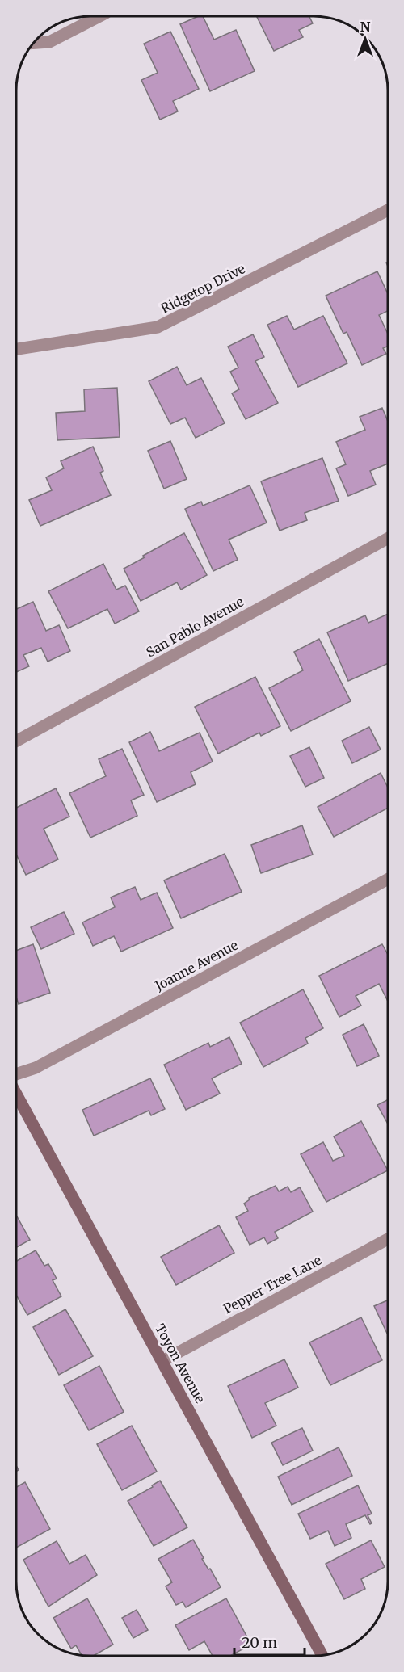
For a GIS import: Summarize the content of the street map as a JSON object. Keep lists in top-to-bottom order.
{
  "streets": {
    "street": [
      "Ridgetop Drive",
      "San Pablo Avenue",
      "Joanne Avenue",
      "Pepper Tree Lane",
      "Toyon Avenue"
    ]
  },
  "crossings": [
    ["Pepper Tree Lane", "Toyon Avenue"]
  ],
  "scale_bar": "20 m",
  "north": "top"
}
